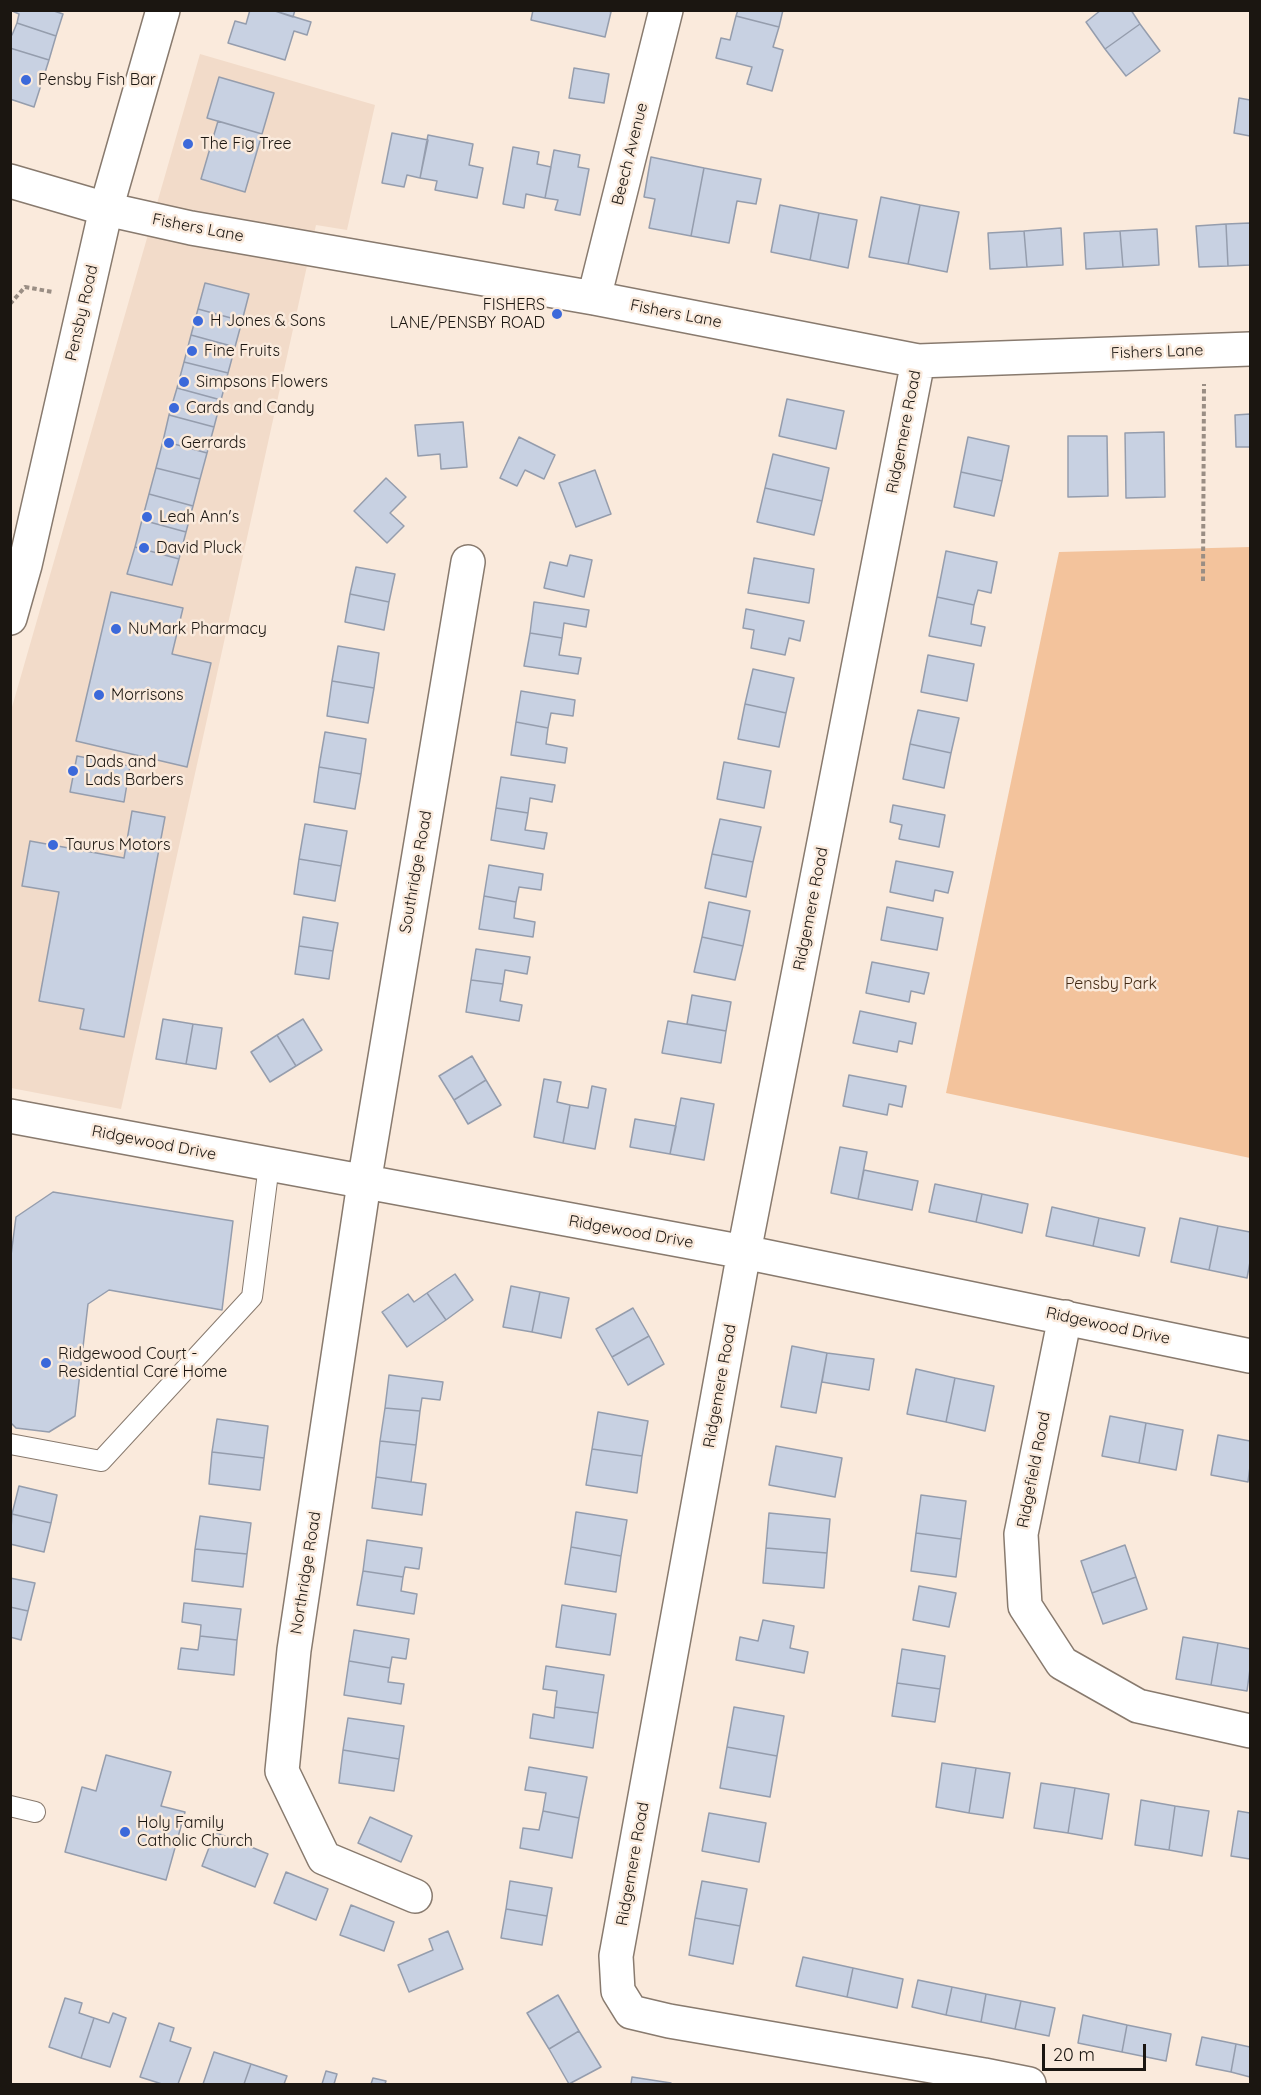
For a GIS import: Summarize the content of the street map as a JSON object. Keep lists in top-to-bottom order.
{
  "streets": {
    "street": [
      "Beech Avenue",
      "Fishers Lane",
      "Pensby Road",
      "Ridgemere Road",
      "Southridge Road",
      "Ridgewood Drive",
      "Ridgefield Road",
      "Northridge Road"
    ]
  },
  "crossings": [
    ["Beech Avenue", "Fishers Lane"],
    ["Fishers Lane", "Pensby Road"],
    ["Fishers Lane", "Ridgemere Road"],
    ["Ridgemere Road", "Ridgewood Drive"],
    ["Southridge Road", "Ridgewood Drive"],
    ["Southridge Road", "Northridge Road"],
    ["Ridgewood Drive", "Ridgefield Road"],
    ["Ridgewood Drive", "Northridge Road"]
  ],
  "parks": ["Pensby Park"],
  "places": [
    "Pensby Fish Bar",
    "The Fig Tree",
    "FISHERS LANE/PENSBY ROAD",
    "H Jones & Sons",
    "Fine Fruits",
    "Simpsons Flowers",
    "Cards and Candy",
    "Gerrards",
    "Leah Ann's",
    "David Pluck",
    "NuMark Pharmacy",
    "Morrisons",
    "Dads and Lads Barbers",
    "Taurus Motors",
    "Ridgewood Court - Residential Care Home",
    "Holy Family Catholic Church"
  ],
  "scale_bar": "20 m"
}
